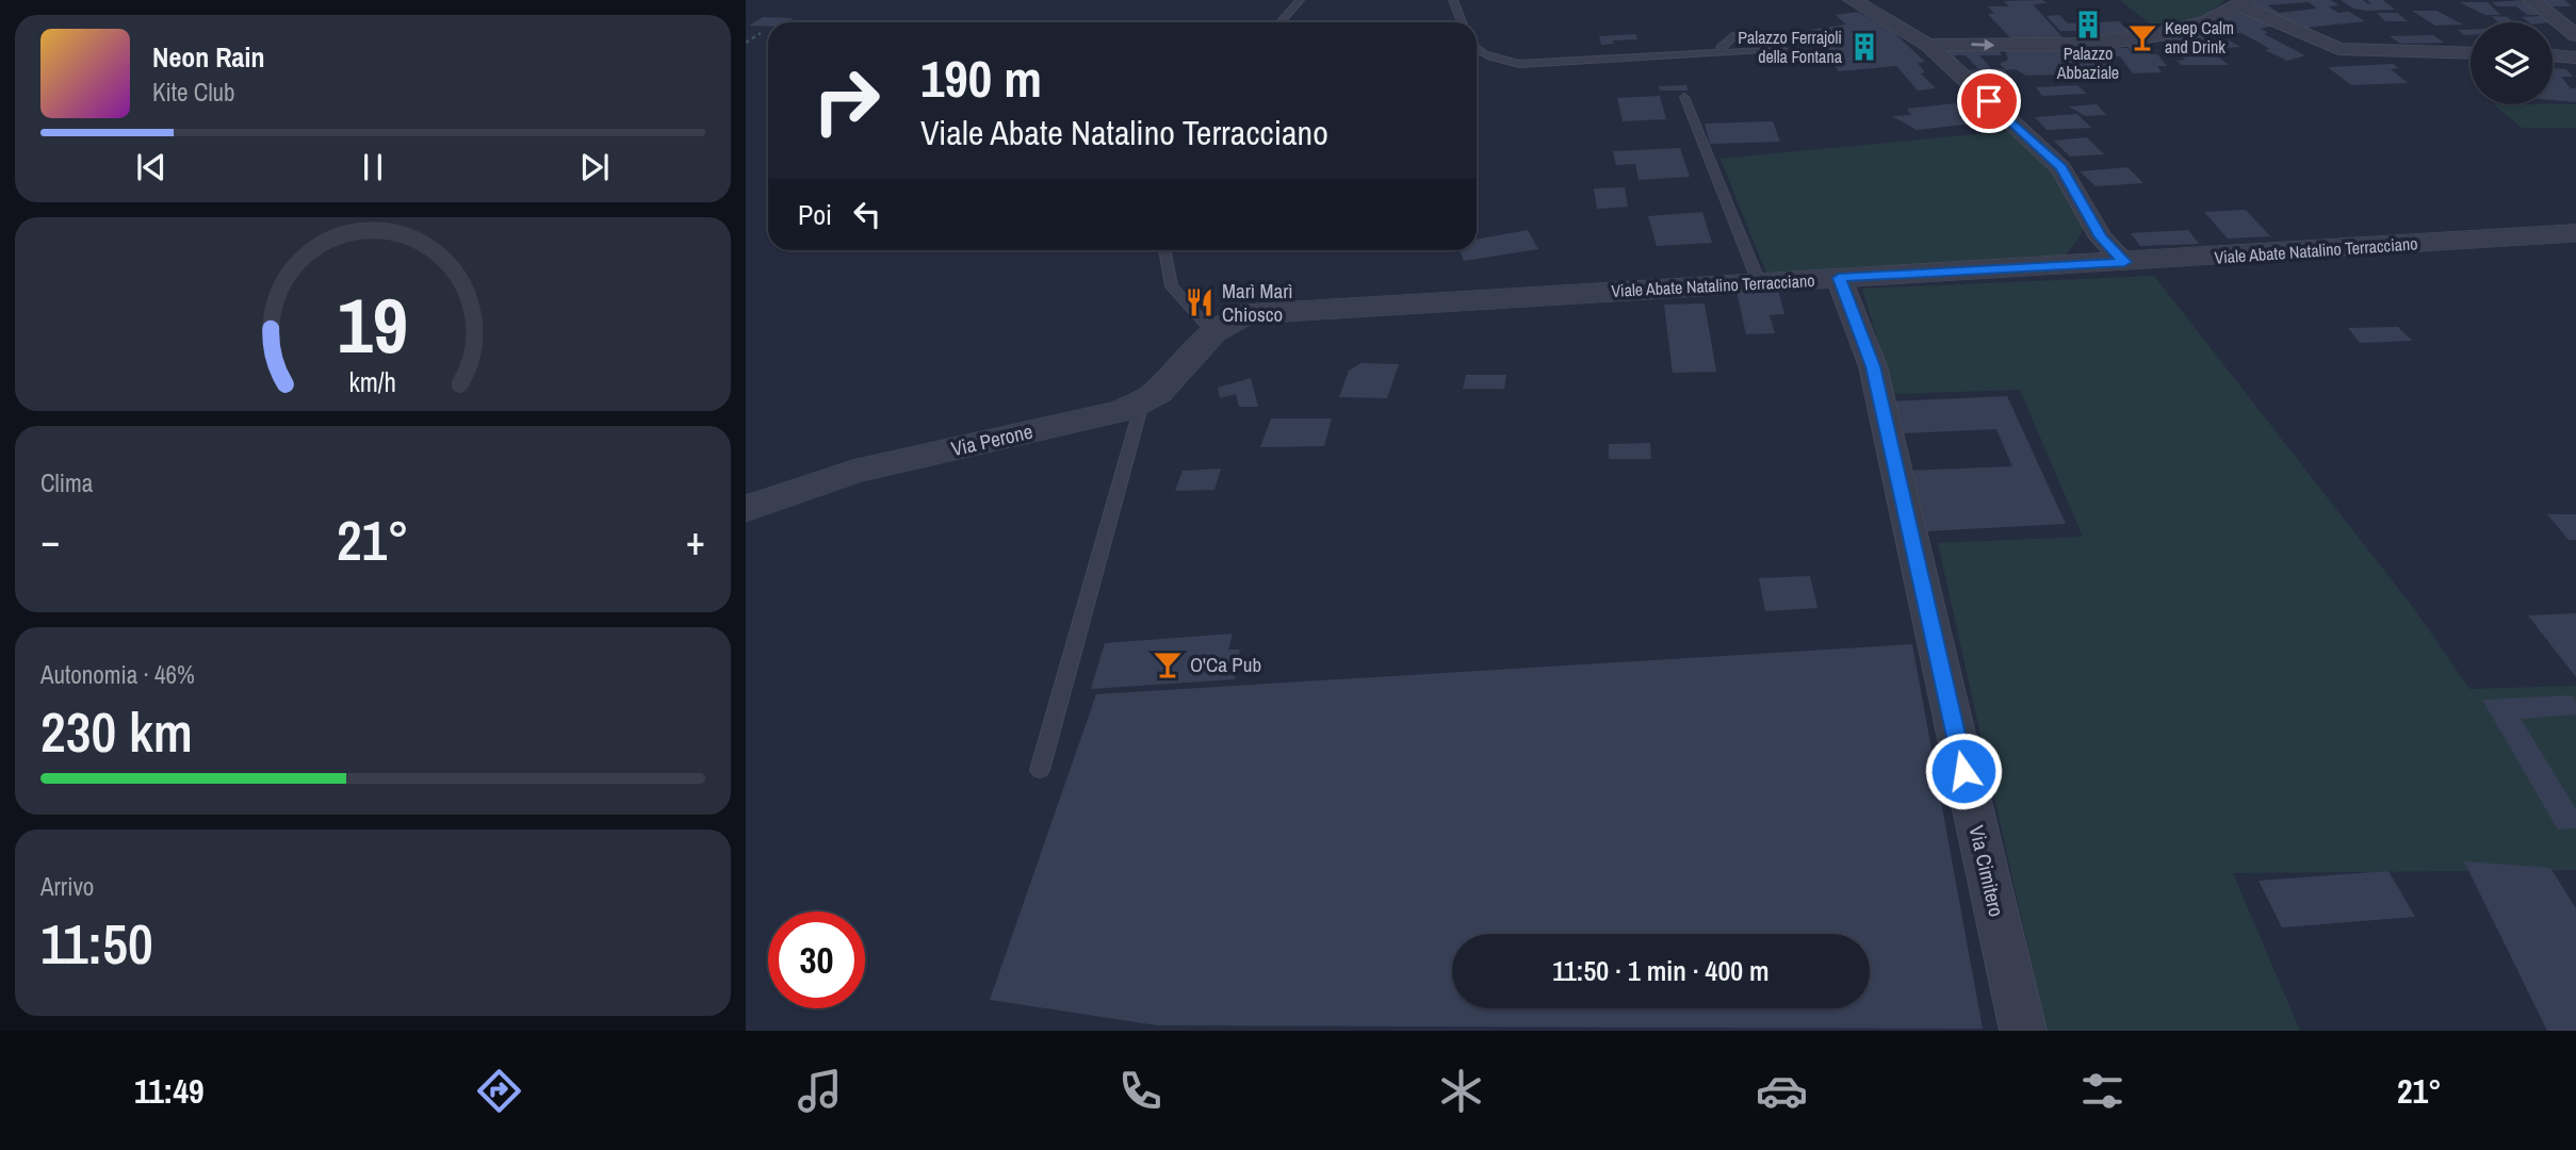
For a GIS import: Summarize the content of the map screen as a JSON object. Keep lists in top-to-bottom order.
{
  "streets": {
    "street": ["Viale Abate Natalino Terracciano", "Via Perone", "Via Cimitero"]
  },
  "crossings": [
    ["Viale Abate Natalino Terracciano", "Via Perone"],
    ["Viale Abate Natalino Terracciano", "Via Cimitero"]
  ],
  "places": {
    "building": ["Palazzo Abbaziale", "Palazzo Ferrajoli della Fontana"],
    "bar": ["Keep Calm and Drink", "O'Ca Pub"],
    "restaurant": ["Marì Marì Chiosco"]
  },
  "page": {
    "turn": ["190 m", "Viale Abate Natalino Terracciano"],
    "song": ["Neon Rain", "Kite Club"],
    "then": "Poi",
    "tile": [
      "Clima",
      ["Autonomia · 46%", "230 km"],
      ["Arrivo", "11:50"]
    ],
    "heat": ["−", "21°", "+"],
    "limit": "30",
    "trip": "11:50 · 1 min · 400 m",
    "tabs": ["11:49", "21°"],
    "gauge": ["19", "km/h"]
  }
}
